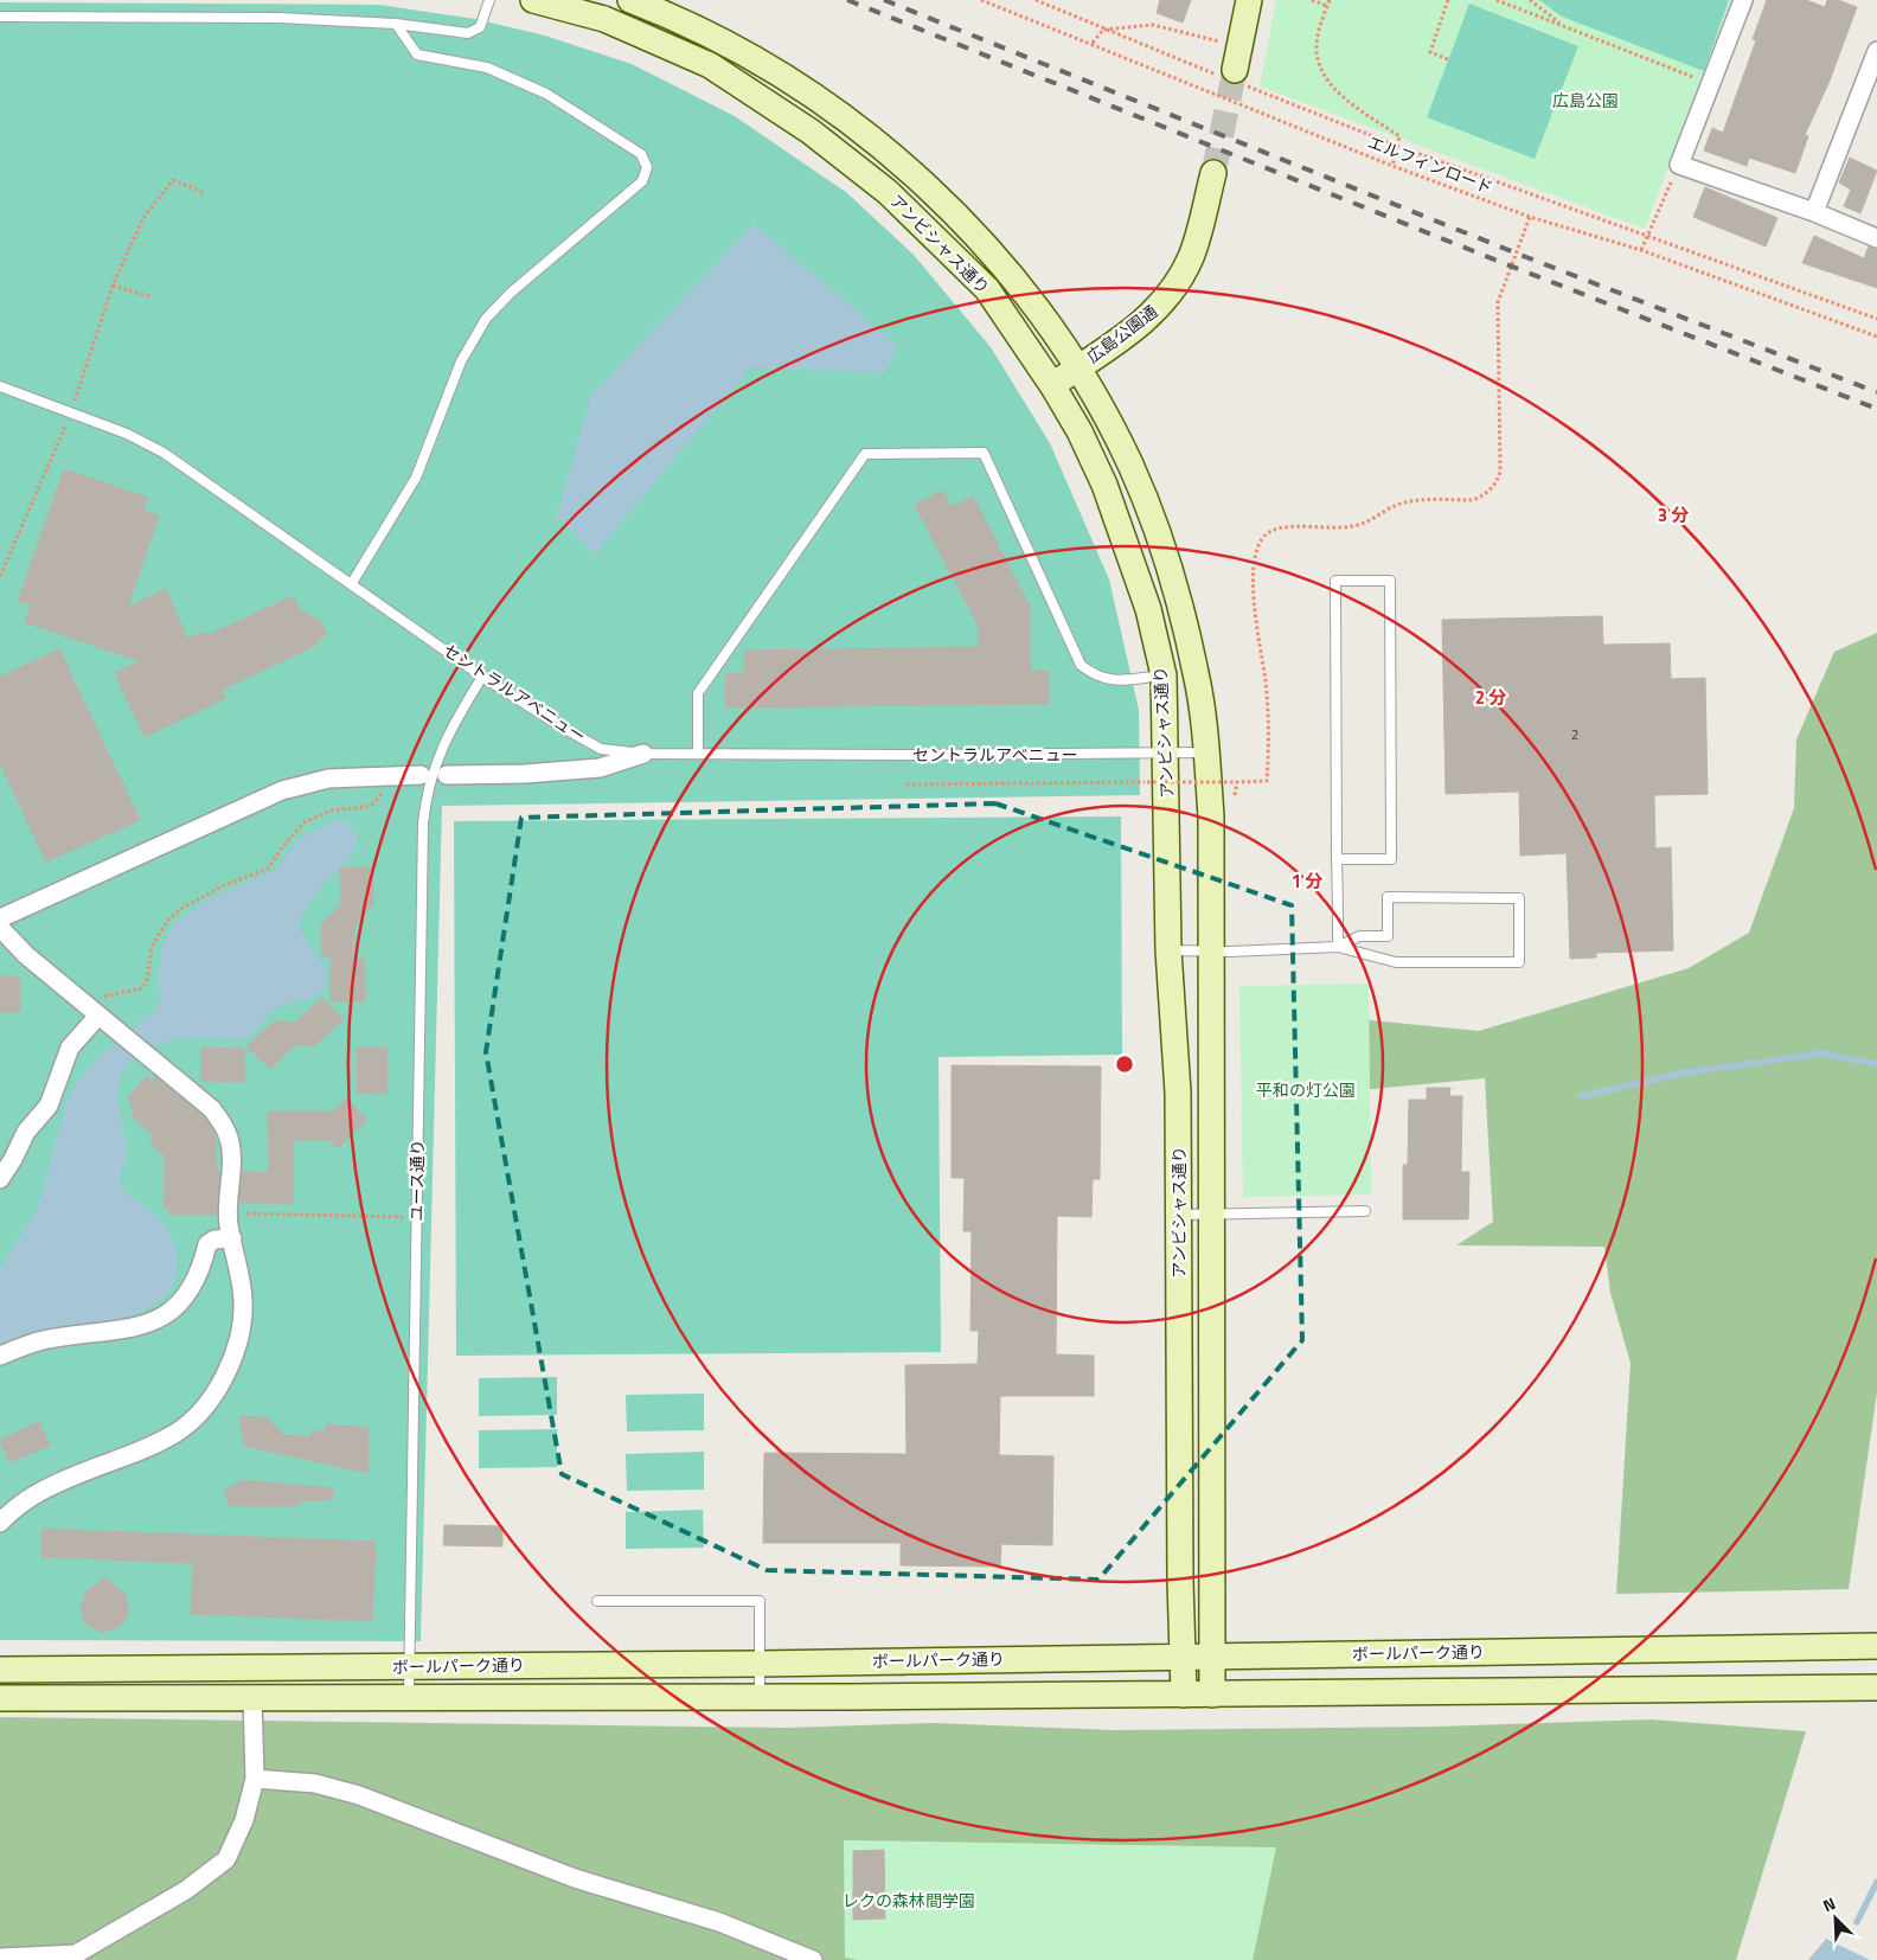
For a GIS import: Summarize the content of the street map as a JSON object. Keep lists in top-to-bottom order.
{
  "streets": {
    "street": ["アンビシャス通り", "広島公園通", "ボールパーク通り"],
    "lane": ["セントラルアベニュー", "ユース通り"],
    "path": ["エルフィンロード"]
  },
  "crossings": [
    ["アンビシャス通り", "広島公園通"],
    ["アンビシャス通り", "セントラルアベニュー"],
    ["アンビシャス通り", "ボールパーク通り"],
    ["セントラルアベニュー", "ユース通り"],
    ["ユース通り", "ボールパーク通り"]
  ],
  "parks": ["広島公園", "平和の灯公園", "レクの森林間学園"],
  "house_numbers": ["2"],
  "north": "top left",
  "rings": ["3 分", "2 分", "1 分"]
}
